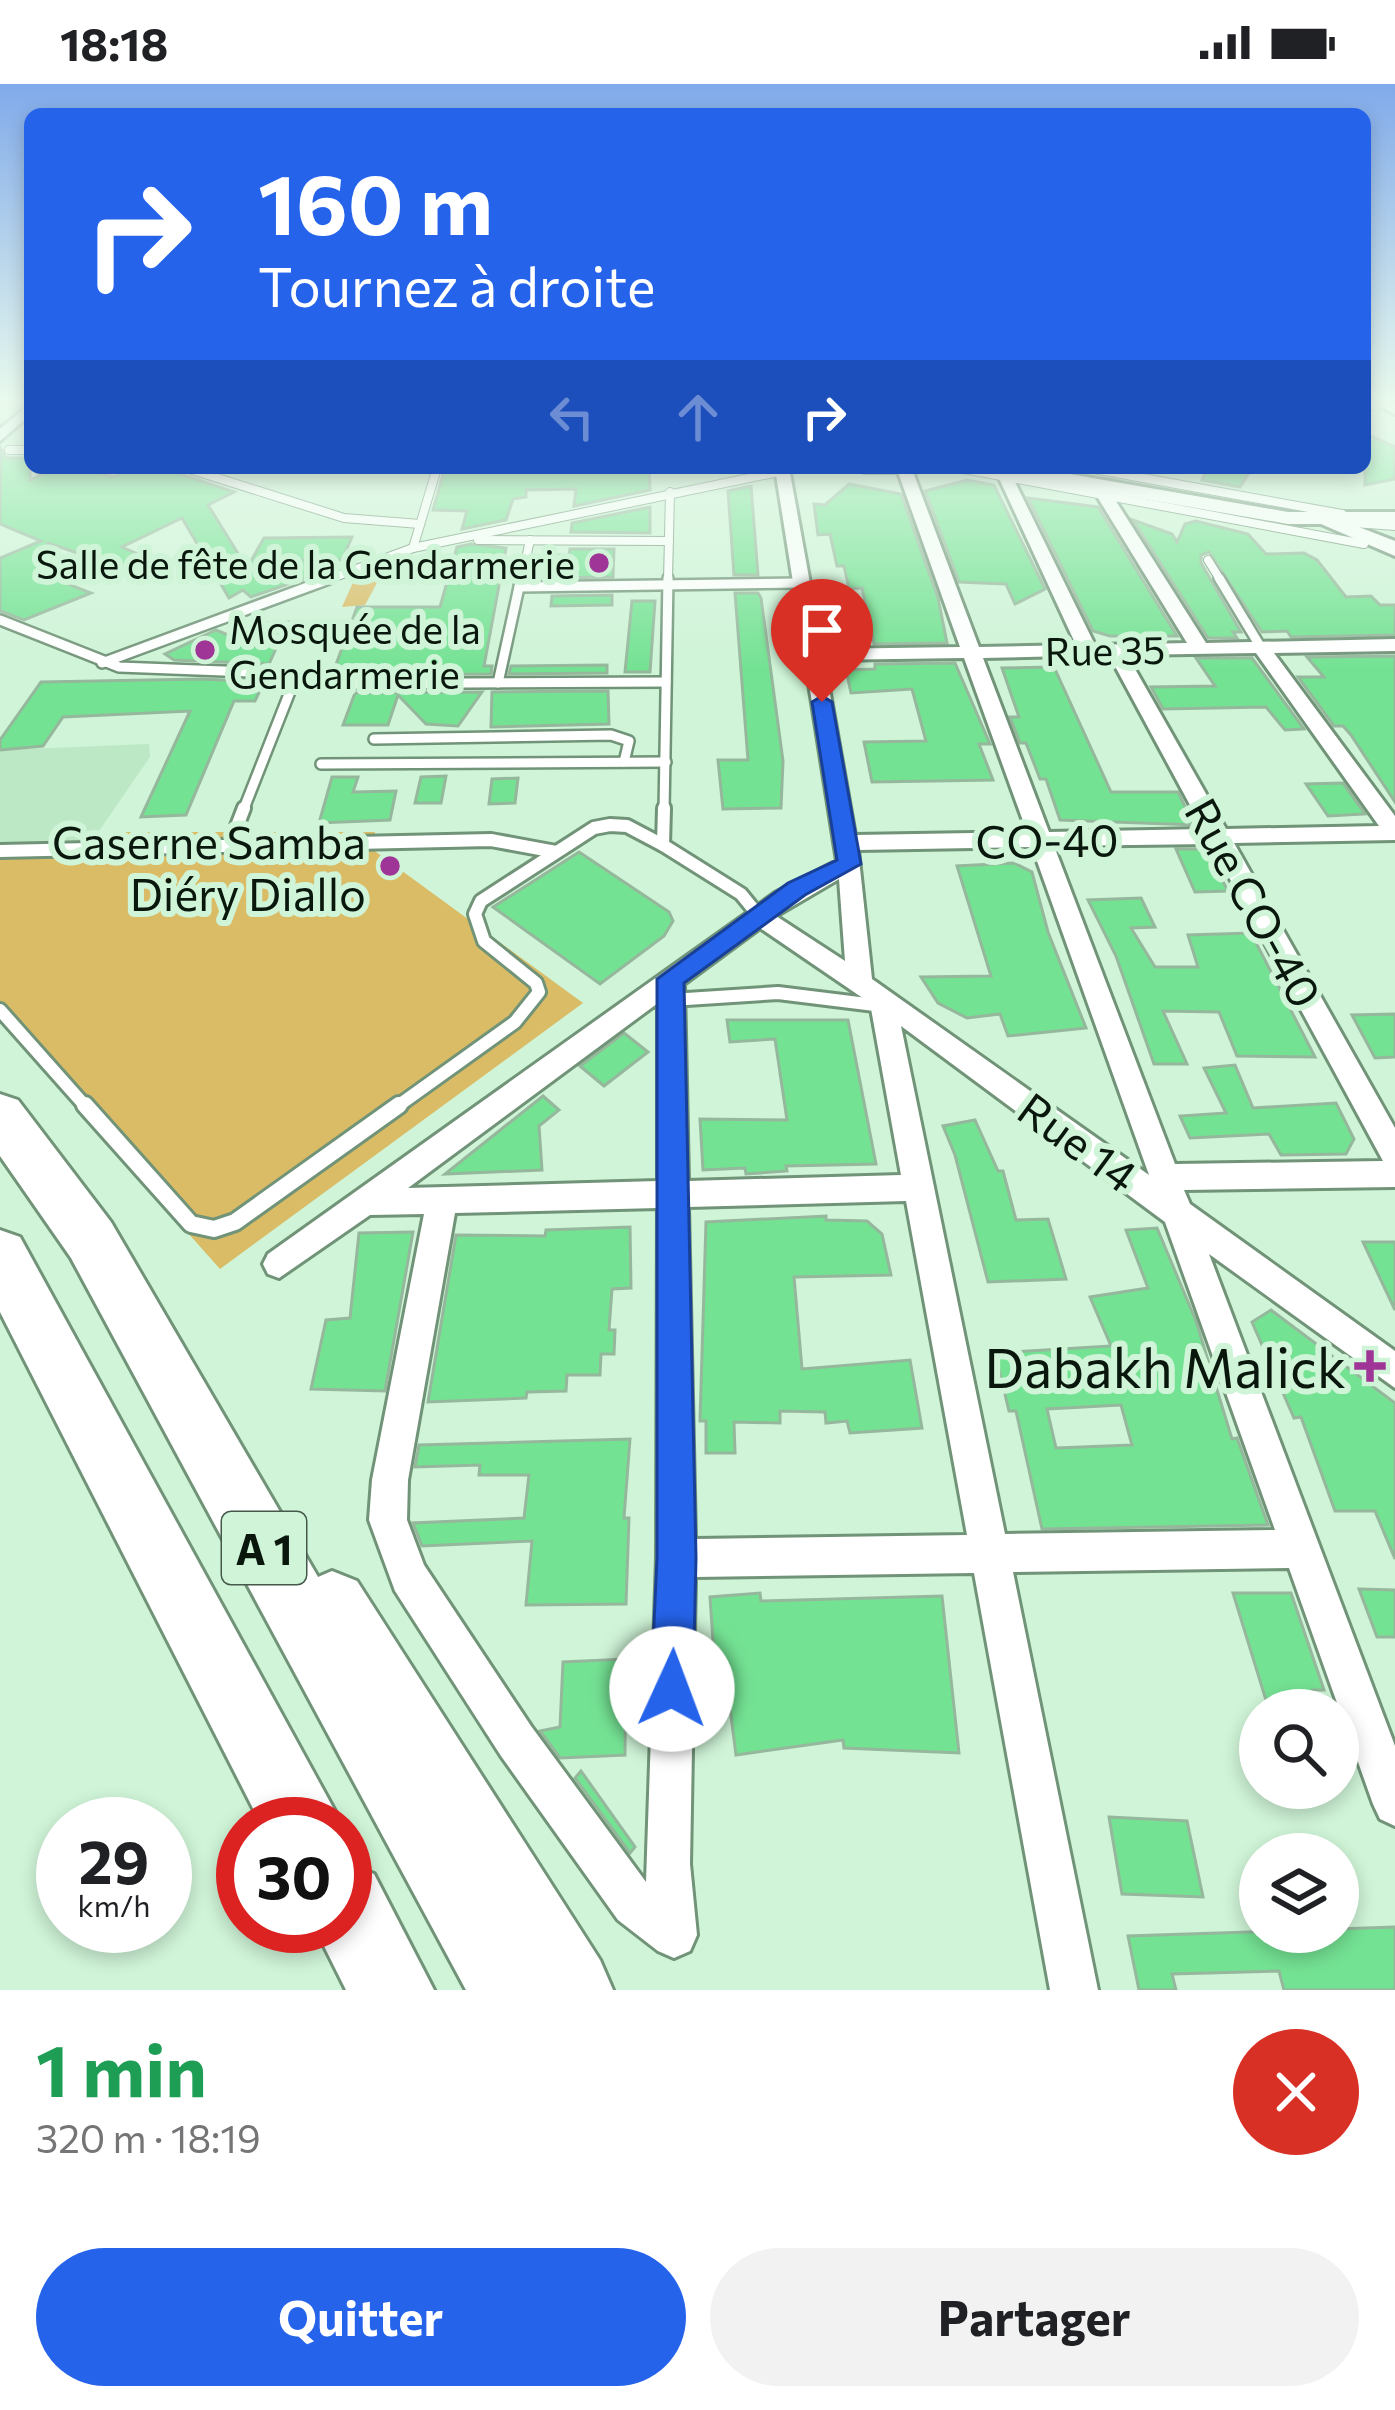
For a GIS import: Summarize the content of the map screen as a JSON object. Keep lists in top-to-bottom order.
{
  "streets": {
    "highway": ["A 1"],
    "street": [
      "Rue 35",
      "CO-40",
      "Rue CO-40",
      "Rue 14"
    ]
  },
  "crossings": [
    ["Rue 35", "Rue CO-40"],
    ["CO-40", "Rue CO-40"]
  ],
  "places": {
    "other": ["Salle de fête de la Gendarmerie", "Mosquée de la Gendarmerie", "Caserne Samba Diéry Diallo"],
    "health": ["Dabakh Malick"]
  },
  "page": {
    "status": "18:18",
    "turn": ["160 m", "Tournez à droite"],
    "speed": "29 km/h",
    "limit": "30",
    "heading": ["1 min", "320 m · 18:19"],
    "buttons": ["Quitter", "Partager"]
  }
}
